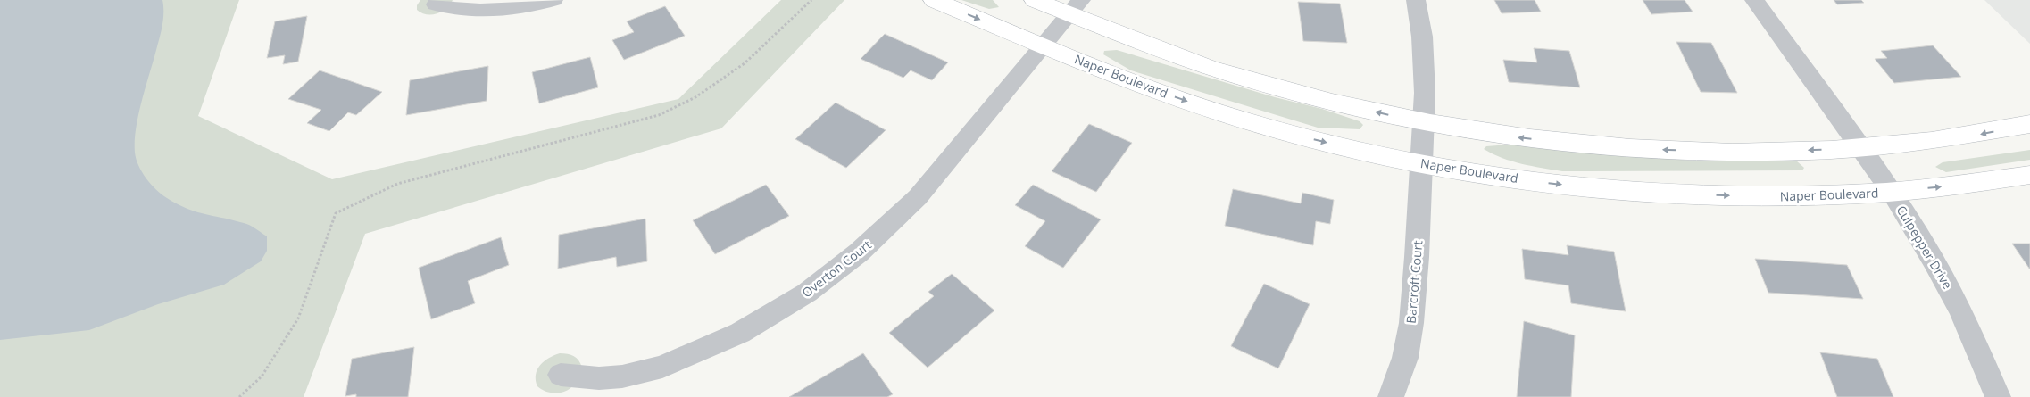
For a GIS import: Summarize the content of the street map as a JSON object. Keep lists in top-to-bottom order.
{
  "streets": {
    "main road": ["Naper Boulevard"],
    "street": ["Culpepper Drive", "Overton Court", "Barcroft Court"]
  },
  "crossings": [
    ["Naper Boulevard", "Culpepper Drive"],
    ["Naper Boulevard", "Overton Court"],
    ["Naper Boulevard", "Barcroft Court"]
  ]
}
